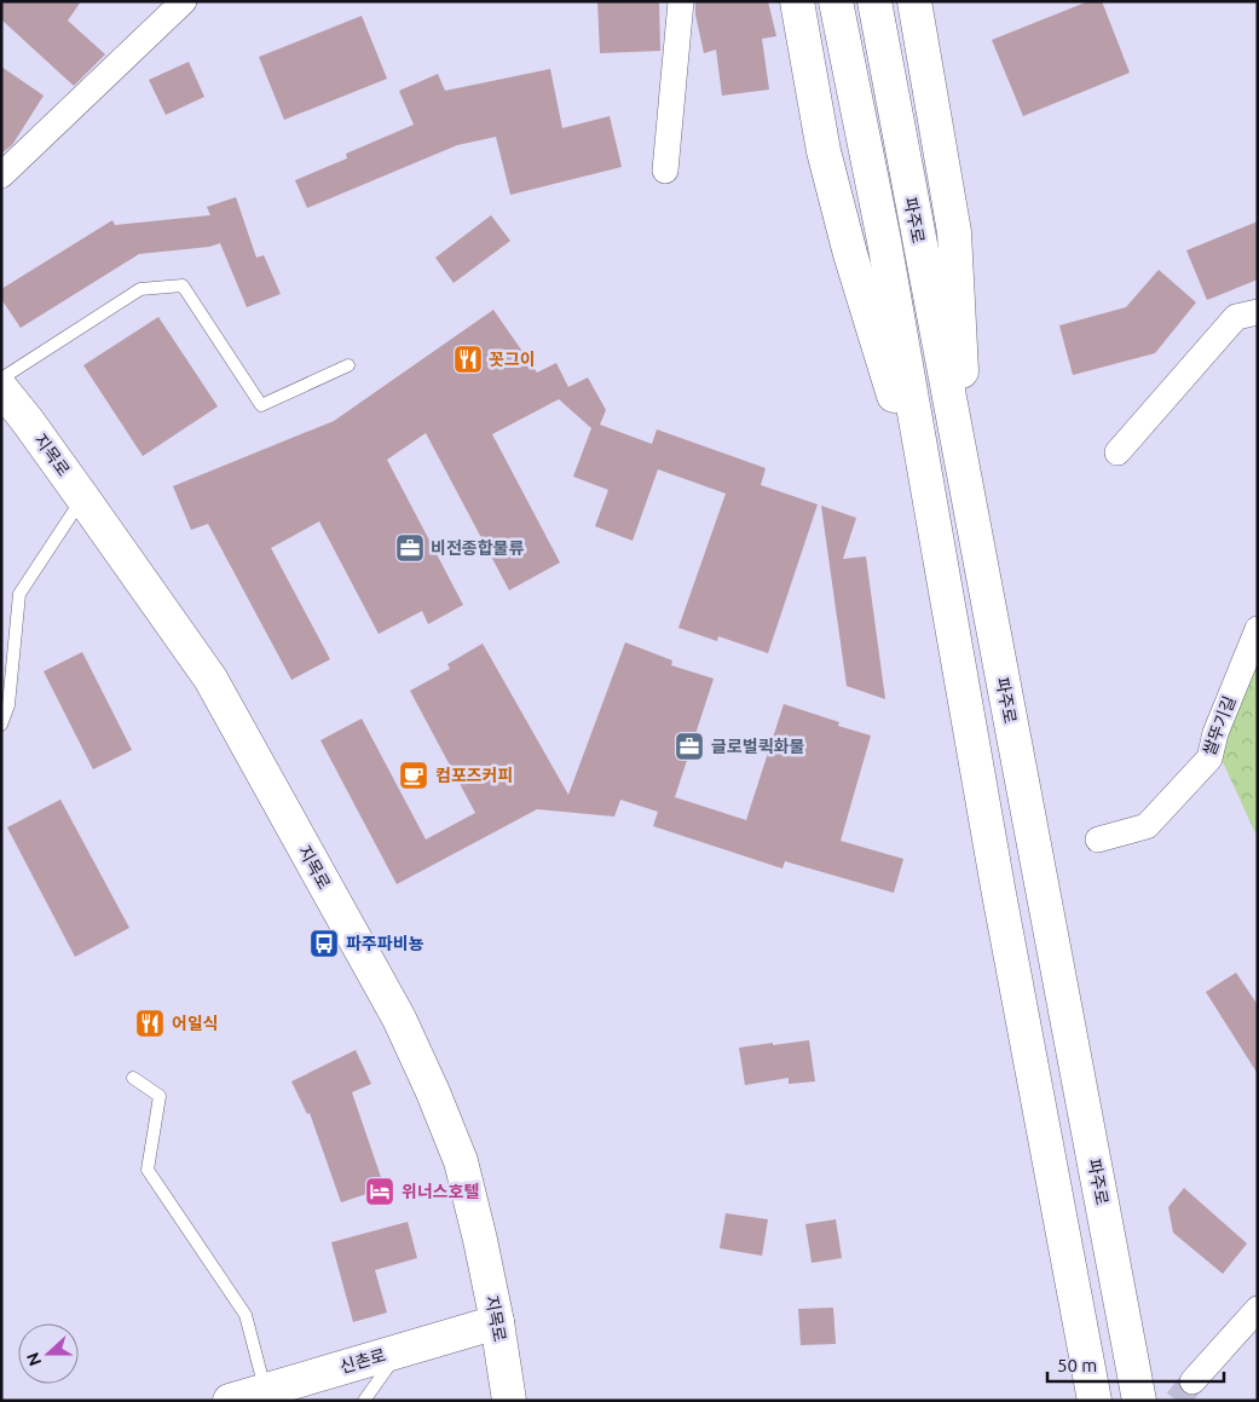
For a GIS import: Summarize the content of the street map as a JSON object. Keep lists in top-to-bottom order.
{
  "streets": {
    "main road": ["파주로", "지목로", "신촌로"],
    "street": ["쌀뚜기길"]
  },
  "crossings": [
    ["지목로", "신촌로"]
  ],
  "places": {
    "restaurant": ["꼿그이", "어일식"],
    "office": ["비전종합물류", "글로벌퀵화물"],
    "cafe": ["컴포즈커피"],
    "bus stop": ["파주파비뇽"],
    "hotel": ["위너스호텔"]
  },
  "scale_bar": "50 m",
  "north": "left"
}
